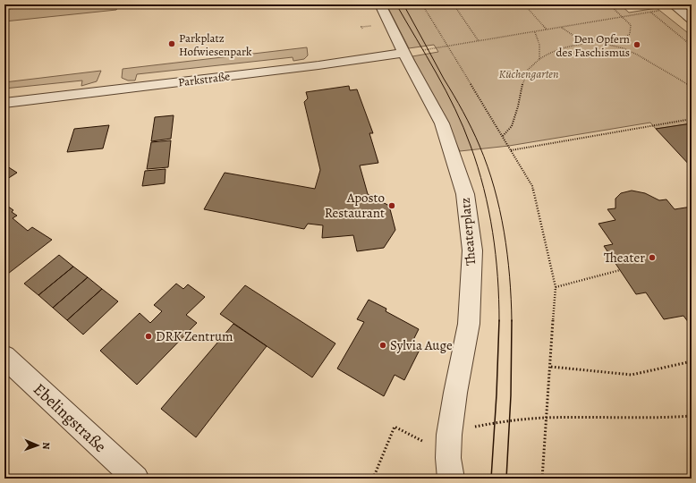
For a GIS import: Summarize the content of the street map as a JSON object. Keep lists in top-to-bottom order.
{
  "streets": {
    "street": ["Parkstraße", "Theaterplatz", "Ebelingstraße"]
  },
  "crossings": [
    ["Parkstraße", "Theaterplatz"]
  ],
  "parks": ["Küchengarten"],
  "places": [
    "Parkplatz Hofwiesenpark",
    "Den Opfern des Faschismus",
    "Aposto Restaurant",
    "Theater",
    "DRK Zentrum",
    "Sylvia Auge"
  ],
  "north": "right"
}
